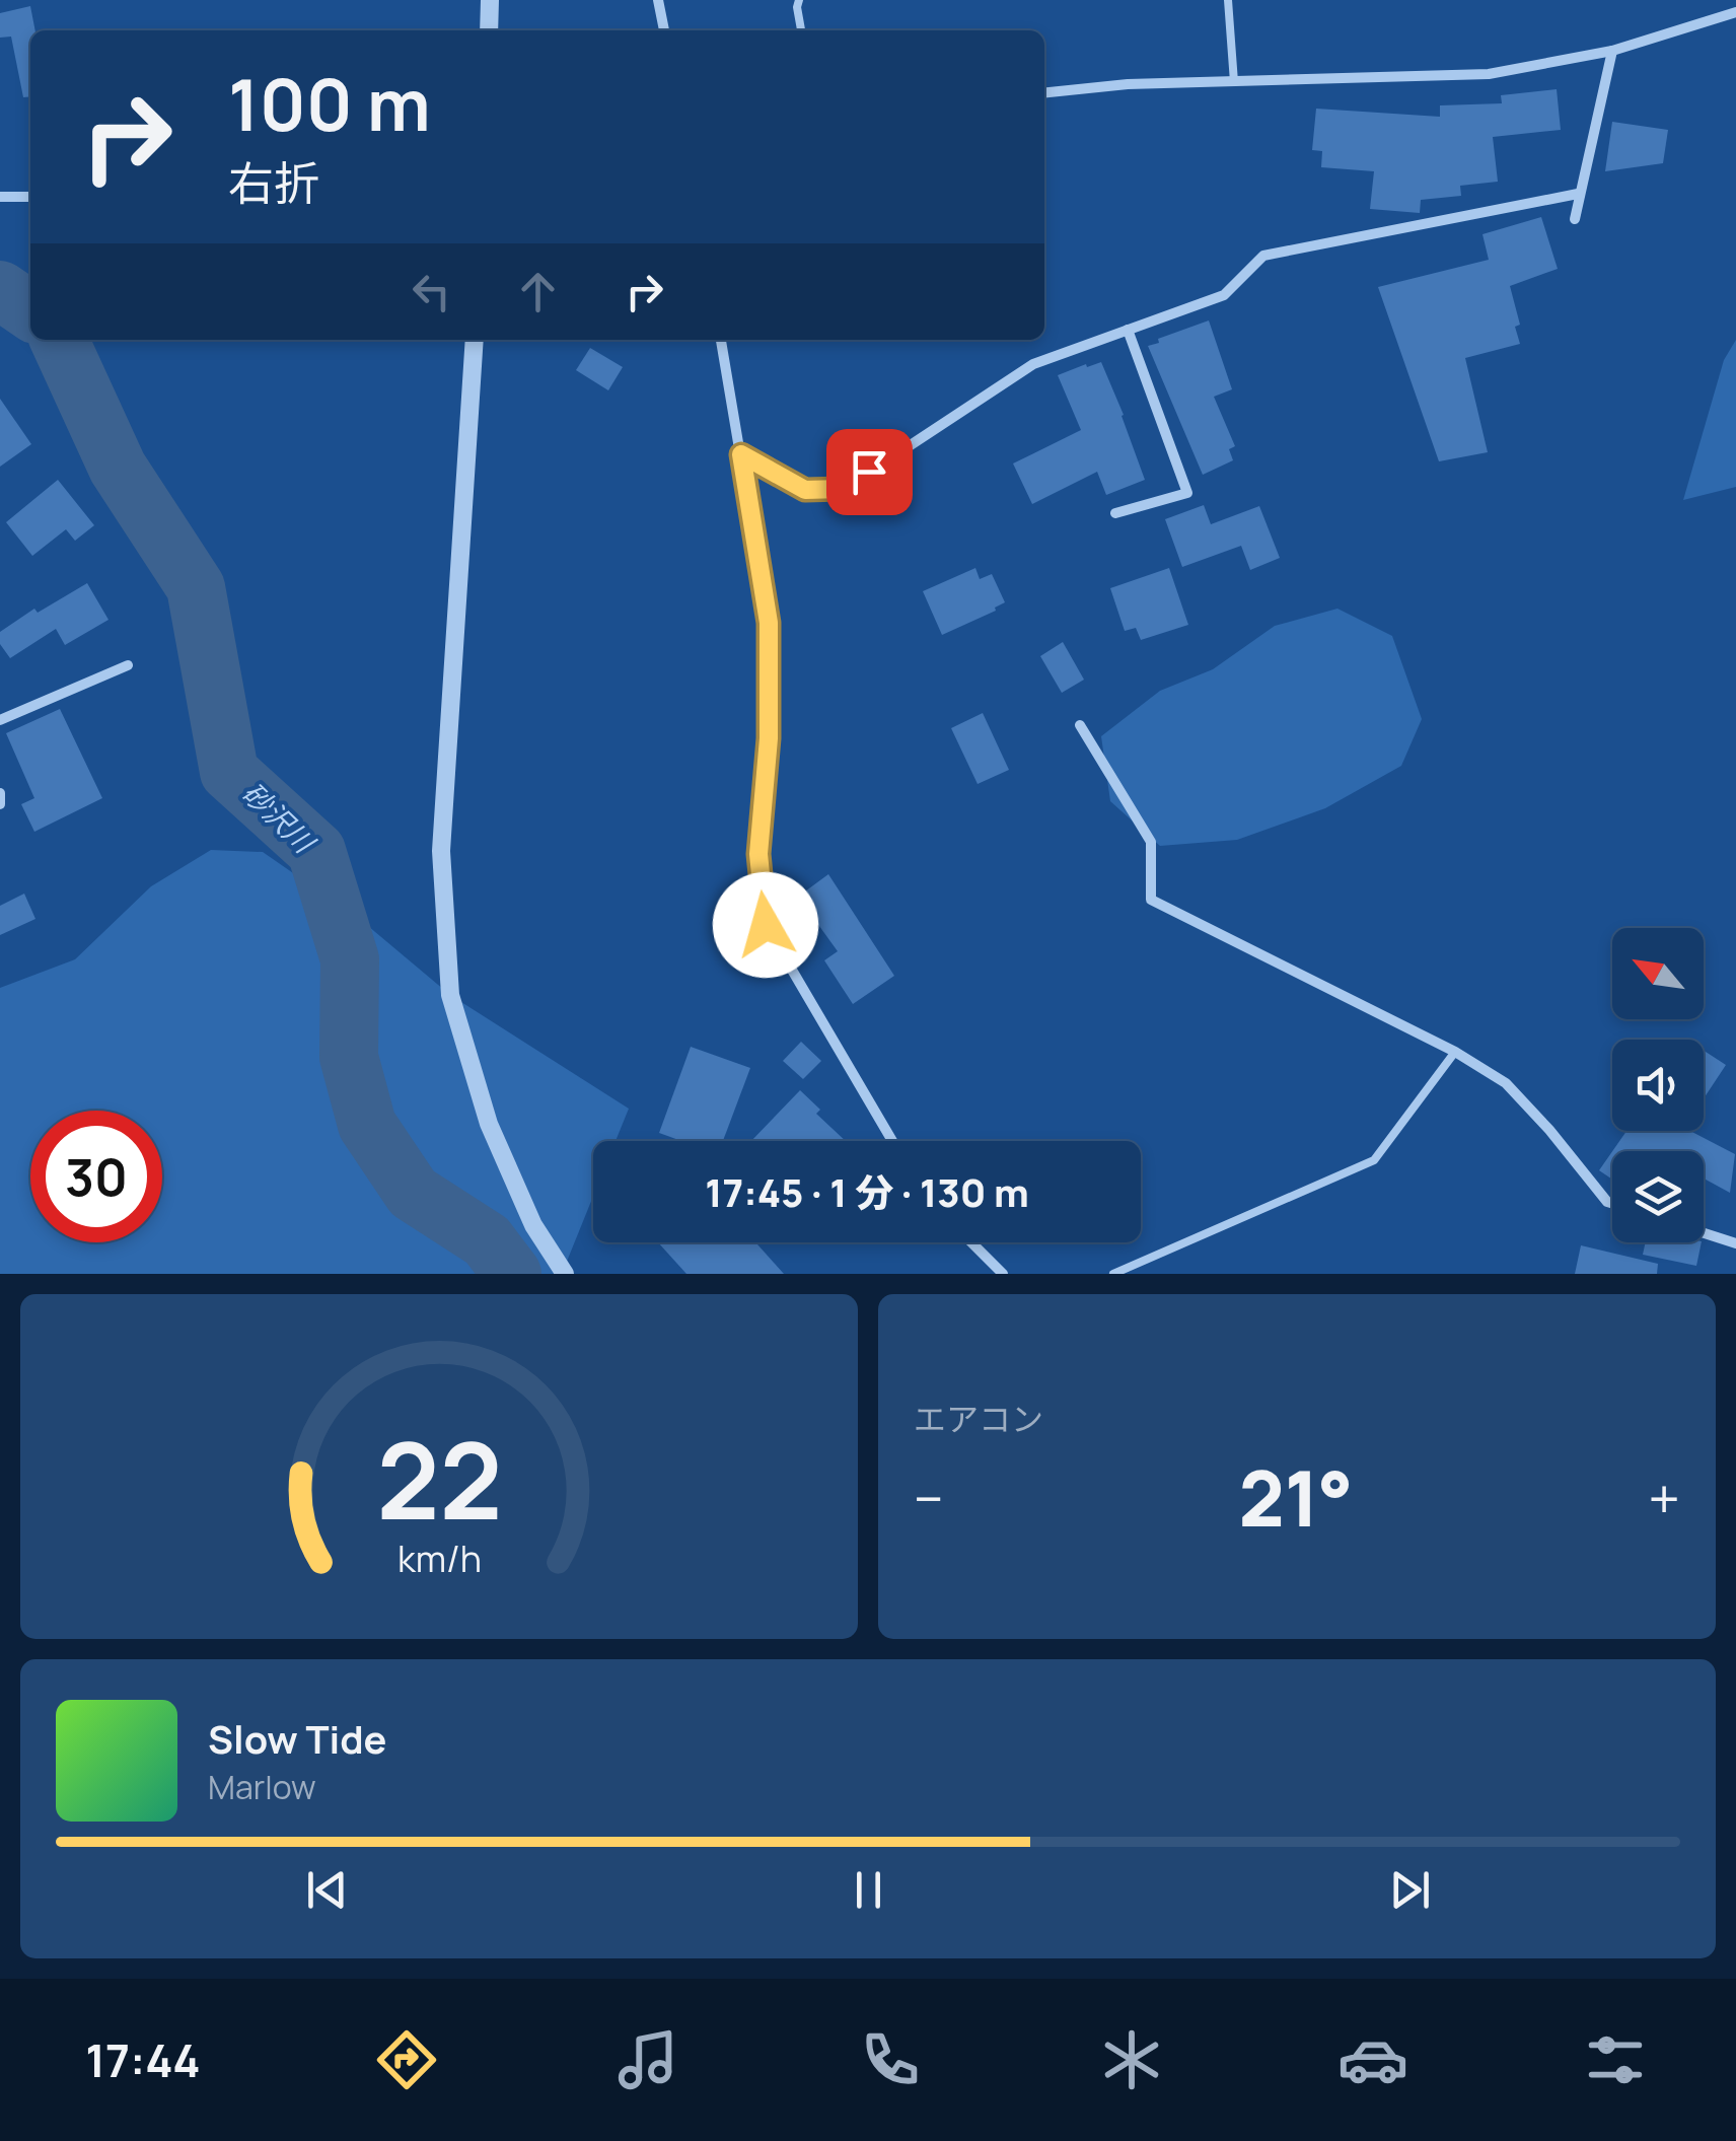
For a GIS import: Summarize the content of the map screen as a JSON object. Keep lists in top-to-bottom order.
{
  "water": ["砂沢川"],
  "north": "top left",
  "page": {
    "turn": ["100 m", "右折"],
    "limit": "30",
    "trip": "17:45 · 1 分 · 130 m",
    "tile": "エアコン",
    "heat": ["−", "21°", "+"],
    "song": ["Slow Tide", "Marlow"],
    "tabs": "17:44",
    "gauge": ["22", "km/h"]
  }
}
